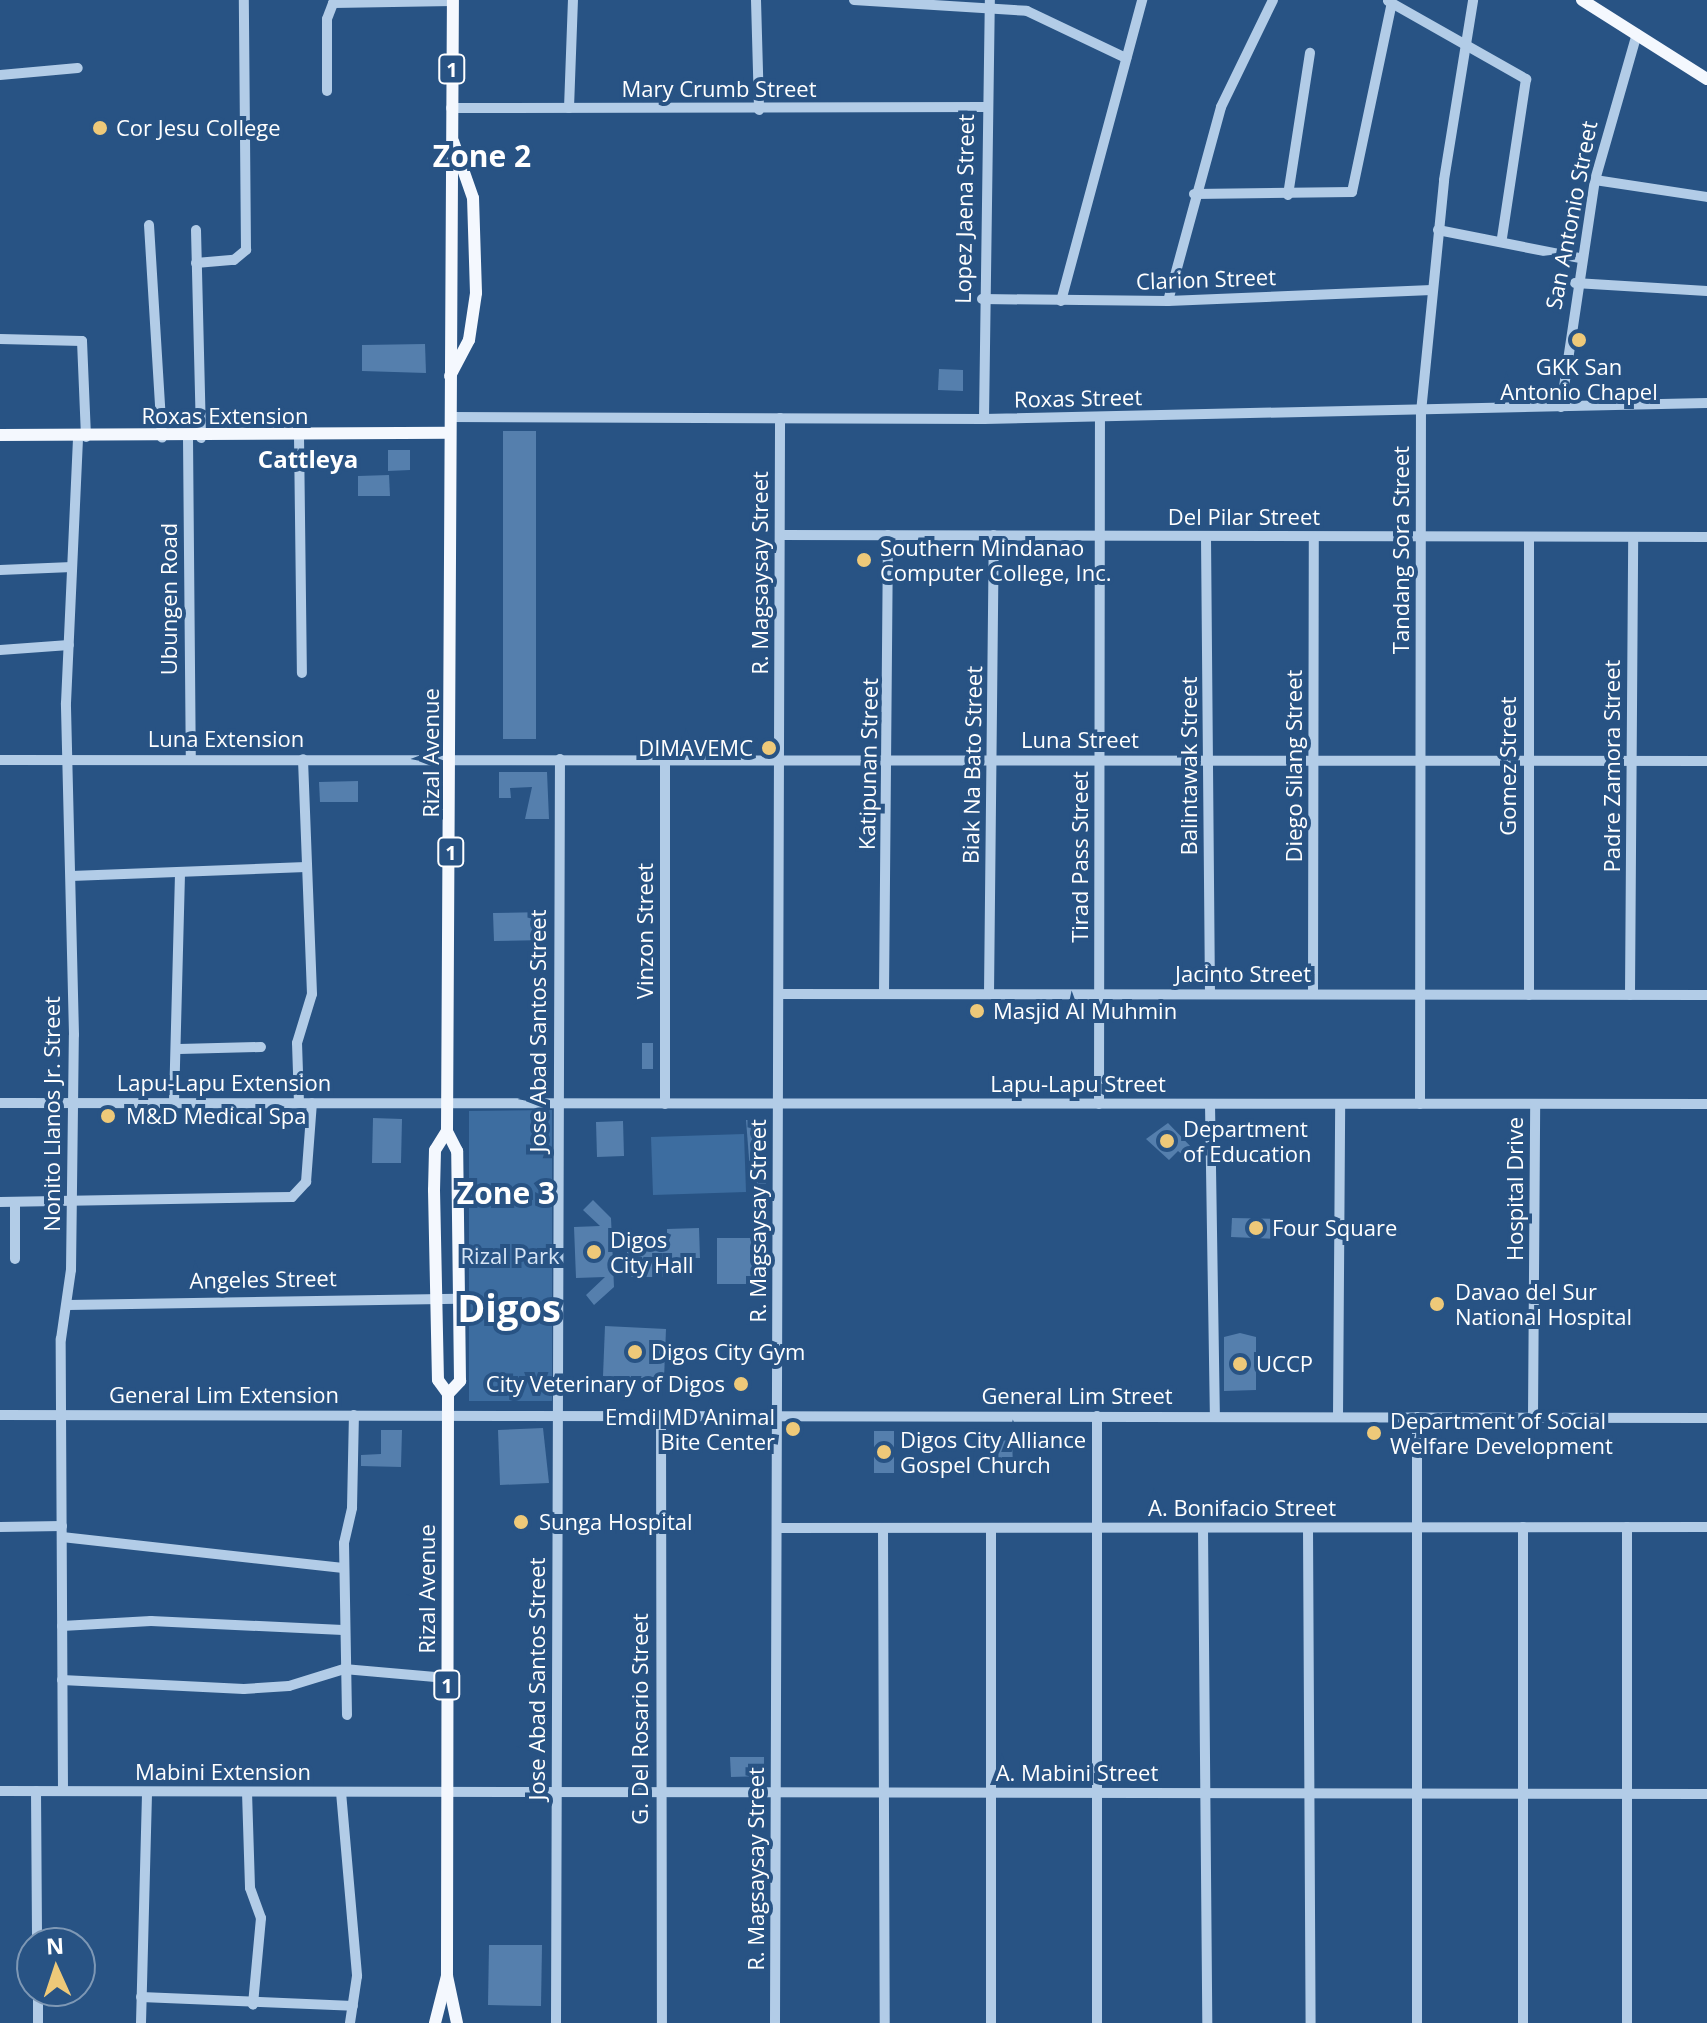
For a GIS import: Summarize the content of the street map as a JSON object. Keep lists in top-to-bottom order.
{
  "streets": {
    "main road": ["1", "Roxas Extension", "Rizal Avenue"],
    "street": [
      "Mary Crumb Street",
      "Lopez Jaena Street",
      "San Antonio Street",
      "Clarion Street",
      "Roxas Street",
      "Del Pilar Street",
      "Tandang Sora Street",
      "R. Magsaysay Street",
      "Ubungen Road",
      "Luna Extension",
      "Luna Street",
      "Katipunan Street",
      "Biak Na Bato Street",
      "Balintawak Street",
      "Diego Silang Street",
      "Gomez Street",
      "Padre Zamora Street",
      "Tirad Pass Street",
      "Vinzon Street",
      "Jacinto Street",
      "Jose Abad Santos Street",
      "Lapu-Lapu Extension",
      "Lapu-Lapu Street",
      "Nonito Llanos Jr. Street",
      "Hospital Drive",
      "Angeles Street",
      "General Lim Extension",
      "General Lim Street",
      "A. Bonifacio Street",
      "G. Del Rosario Street",
      "Mabini Extension",
      "A. Mabini Street"
    ]
  },
  "crossings": [
    ["Mary Crumb Street", "Lopez Jaena Street"],
    ["Mary Crumb Street", "Rizal Avenue"],
    ["Lopez Jaena Street", "Clarion Street"],
    ["Lopez Jaena Street", "Roxas Street"],
    ["San Antonio Street", "Roxas Street"],
    ["Clarion Street", "Tandang Sora Street"],
    ["Roxas Street", "Tandang Sora Street"],
    ["Roxas Street", "R. Magsaysay Street"],
    ["Roxas Street", "Rizal Avenue"],
    ["Roxas Street", "Tirad Pass Street"],
    ["Roxas Extension", "Ubungen Road"],
    ["Roxas Extension", "Rizal Avenue"],
    ["Roxas Extension", "Nonito Llanos Jr. Street"],
    ["Del Pilar Street", "Tandang Sora Street"],
    ["Del Pilar Street", "R. Magsaysay Street"],
    ["Del Pilar Street", "Katipunan Street"],
    ["Del Pilar Street", "Biak Na Bato Street"],
    ["Del Pilar Street", "Balintawak Street"],
    ["Del Pilar Street", "Diego Silang Street"],
    ["Del Pilar Street", "Gomez Street"],
    ["Del Pilar Street", "Padre Zamora Street"],
    ["Del Pilar Street", "Tirad Pass Street"],
    ["Tandang Sora Street", "Luna Street"],
    ["Tandang Sora Street", "Jacinto Street"],
    ["Tandang Sora Street", "Lapu-Lapu Street"],
    ["R. Magsaysay Street", "Luna Street"],
    ["R. Magsaysay Street", "Jacinto Street"],
    ["R. Magsaysay Street", "Lapu-Lapu Street"],
    ["R. Magsaysay Street", "General Lim Street"],
    ["R. Magsaysay Street", "A. Bonifacio Street"],
    ["R. Magsaysay Street", "A. Mabini Street"],
    ["Ubungen Road", "Luna Extension"],
    ["Luna Extension", "Luna Street"],
    ["Luna Extension", "Rizal Avenue"],
    ["Luna Extension", "Nonito Llanos Jr. Street"],
    ["Luna Street", "Rizal Avenue"],
    ["Luna Street", "Katipunan Street"],
    ["Luna Street", "Biak Na Bato Street"],
    ["Luna Street", "Balintawak Street"],
    ["Luna Street", "Diego Silang Street"],
    ["Luna Street", "Gomez Street"],
    ["Luna Street", "Padre Zamora Street"],
    ["Luna Street", "Tirad Pass Street"],
    ["Luna Street", "Vinzon Street"],
    ["Luna Street", "Jose Abad Santos Street"],
    ["Rizal Avenue", "Lapu-Lapu Extension"],
    ["Rizal Avenue", "Lapu-Lapu Street"],
    ["Rizal Avenue", "Angeles Street"],
    ["Rizal Avenue", "General Lim Extension"],
    ["Rizal Avenue", "General Lim Street"],
    ["Rizal Avenue", "Mabini Extension"],
    ["Rizal Avenue", "A. Mabini Street"],
    ["Katipunan Street", "Jacinto Street"],
    ["Biak Na Bato Street", "Jacinto Street"],
    ["Balintawak Street", "Jacinto Street"],
    ["Diego Silang Street", "Jacinto Street"],
    ["Gomez Street", "Jacinto Street"],
    ["Padre Zamora Street", "Jacinto Street"],
    ["Tirad Pass Street", "Jacinto Street"],
    ["Tirad Pass Street", "Lapu-Lapu Street"],
    ["Vinzon Street", "Lapu-Lapu Street"],
    ["Jose Abad Santos Street", "Lapu-Lapu Street"],
    ["Jose Abad Santos Street", "General Lim Street"],
    ["Jose Abad Santos Street", "A. Mabini Street"],
    ["Lapu-Lapu Extension", "Lapu-Lapu Street"],
    ["Lapu-Lapu Extension", "Nonito Llanos Jr. Street"],
    ["Lapu-Lapu Street", "Hospital Drive"],
    ["Nonito Llanos Jr. Street", "Angeles Street"],
    ["Nonito Llanos Jr. Street", "General Lim Extension"],
    ["Nonito Llanos Jr. Street", "Mabini Extension"],
    ["Hospital Drive", "General Lim Street"],
    ["General Lim Extension", "General Lim Street"],
    ["General Lim Street", "G. Del Rosario Street"],
    ["G. Del Rosario Street", "A. Mabini Street"],
    ["Mabini Extension", "A. Mabini Street"]
  ],
  "districts": [
    "Zone 2",
    "Cattleya",
    "Zone 3",
    "Digos"
  ],
  "parks": ["Rizal Park"],
  "places": [
    "Cor Jesu College",
    "GKK San Antonio Chapel",
    "Southern Mindanao Computer College, Inc.",
    "DIMAVEMC",
    "Masjid Al Muhmin",
    "M&D Medical Spa",
    "Department of Education",
    "Four Square",
    "Digos City Hall",
    "Davao del Sur National Hospital",
    "Digos City Gym",
    "UCCP",
    "City Veterinary of Digos",
    "Emdi MD Animal Bite Center",
    "Department of Social Welfare Development",
    "Digos City Alliance Gospel Church",
    "Sunga Hospital"
  ],
  "north": "top"
}
